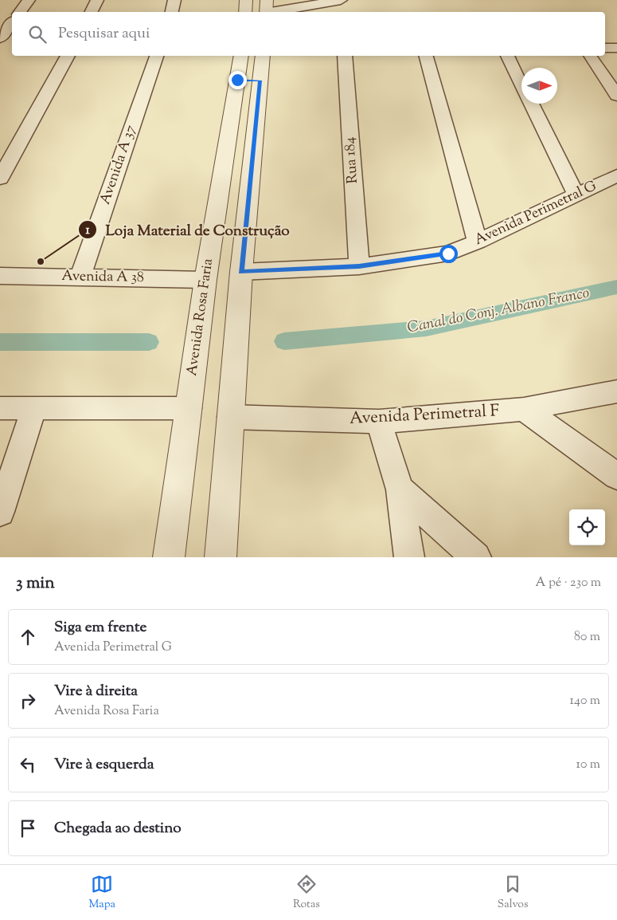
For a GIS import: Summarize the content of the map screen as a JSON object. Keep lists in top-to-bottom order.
{
  "streets": {
    "street": [
      "Rua 184",
      "Avenida A 37",
      "Avenida Perimetral G",
      "Avenida A 38",
      "Avenida Rosa Faria",
      "Avenida Perimetral F"
    ]
  },
  "crossings": [
    ["Rua 184", "Avenida Perimetral G"],
    ["Avenida A 37", "Avenida A 38"],
    ["Avenida A 38", "Avenida Rosa Faria"]
  ],
  "water": ["Canal do Conj. Albano Franco"],
  "places": ["Loja Material de Construção"],
  "north": "right",
  "page": {
    "search": "Pesquisar aqui",
    "heading": ["3 min", "A pé · 230 m"],
    "list": [
      ["Siga em frente", "Avenida Perimetral G", "80 m"],
      ["Vire à direita", "Avenida Rosa Faria", "140 m"],
      ["Vire à esquerda", "10 m"],
      "Chegada ao destino"
    ],
    "nav": ["Mapa", "Rotas", "Salvos"]
  }
}
